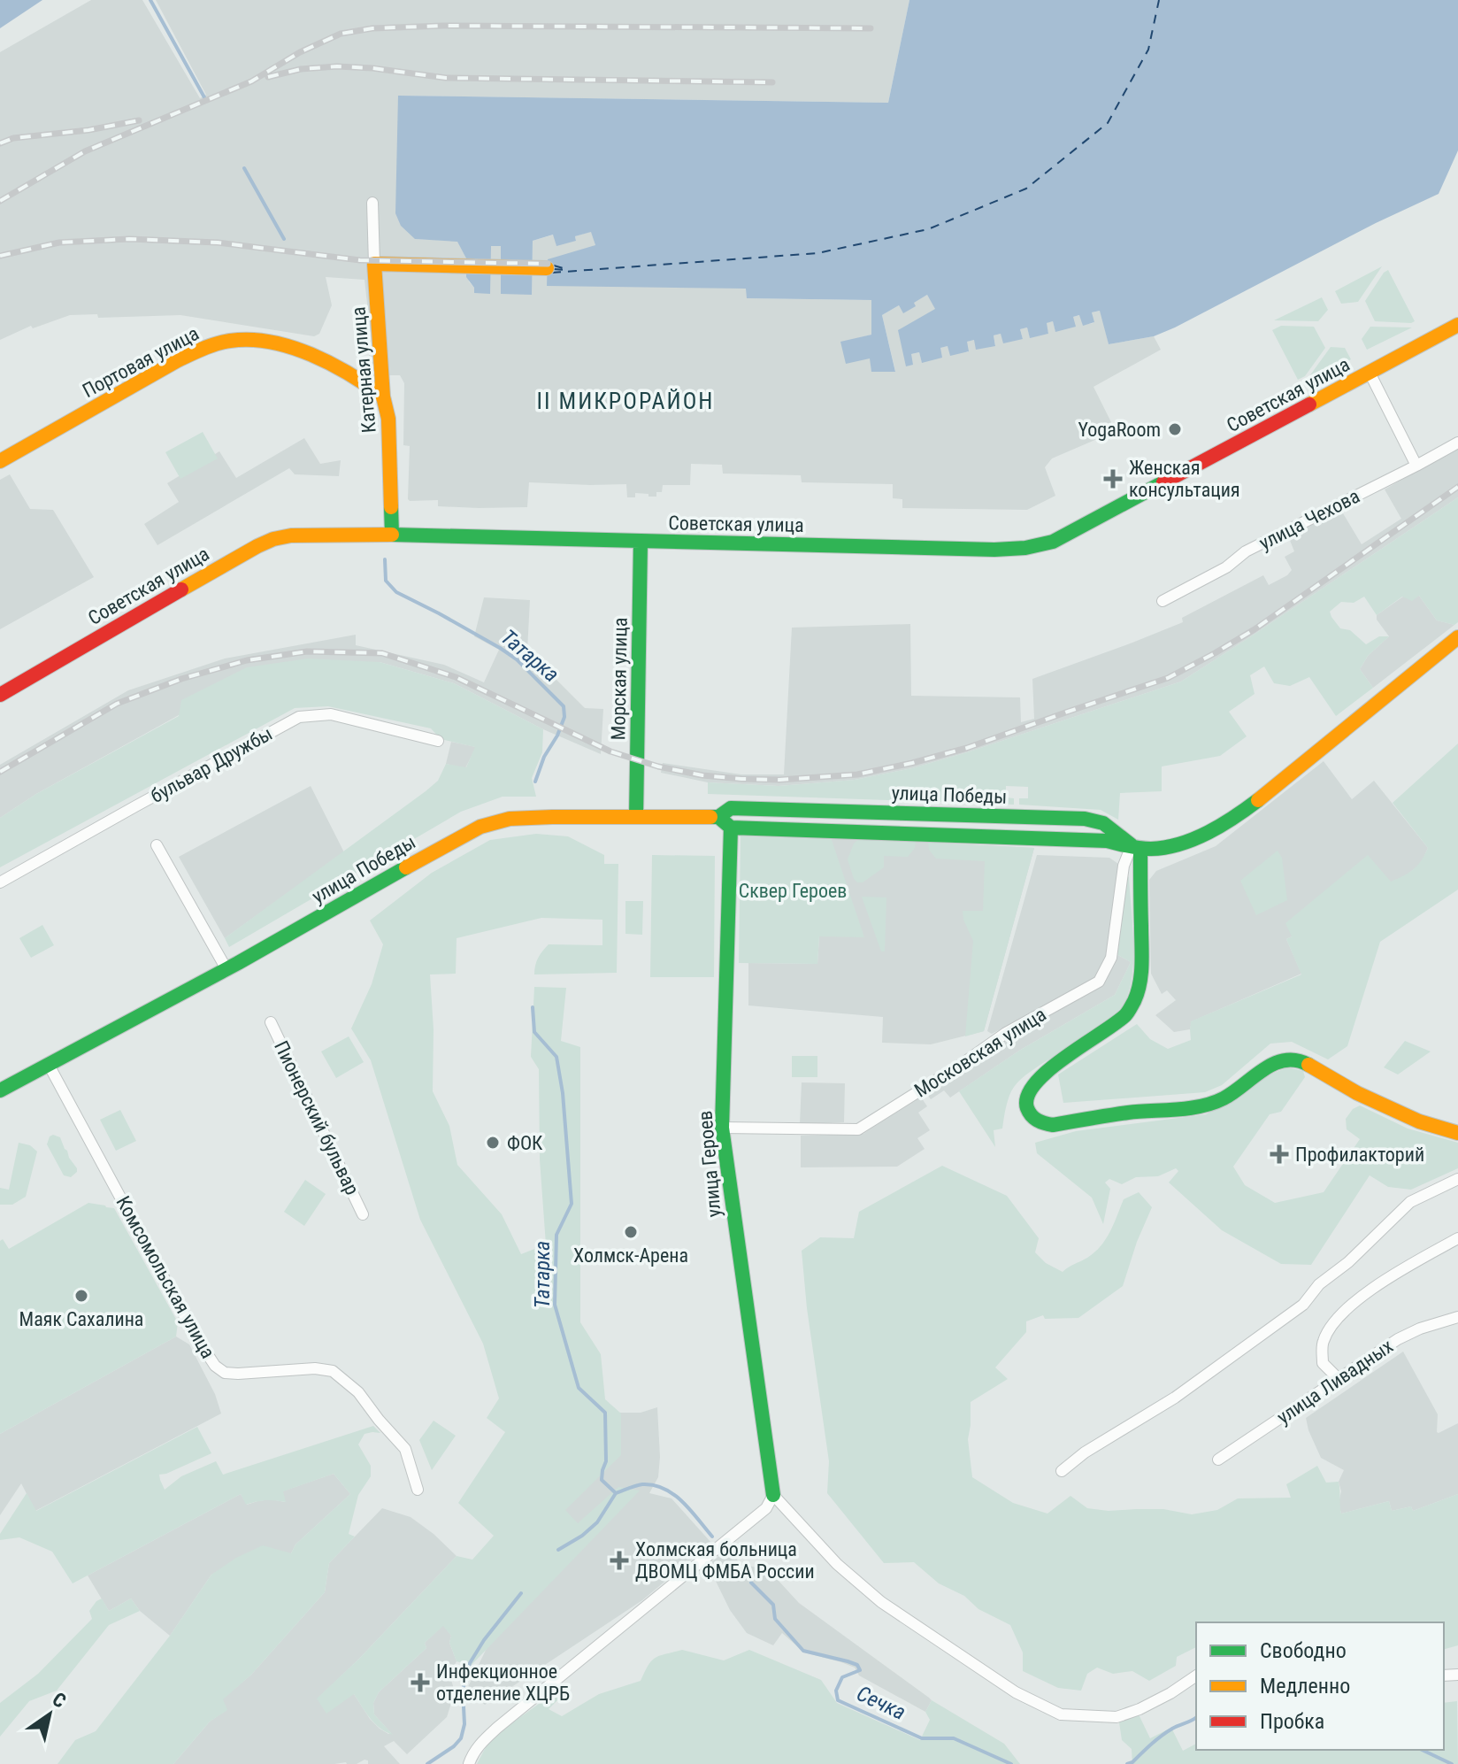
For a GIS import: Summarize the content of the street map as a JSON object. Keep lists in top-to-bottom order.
{
  "streets": {
    "main road": [
      "Портовая улица",
      "Катерная улица",
      "Советская улица",
      "Морская улица",
      "улица Победы",
      "улица Героев"
    ],
    "street": [
      "улица Чехова",
      "бульвар Дружбы",
      "Московская улица",
      "Пионерский бульвар",
      "Комсомольская улица",
      "улица Ливадных"
    ]
  },
  "crossings": [
    ["Портовая улица", "Катерная улица"],
    ["Катерная улица", "Советская улица"],
    ["Советская улица", "Морская улица"],
    ["Морская улица", "улица Победы"],
    ["улица Победы", "Московская улица"],
    ["улица Победы", "улица Героев"],
    ["улица Победы", "Комсомольская улица"],
    ["Московская улица", "улица Героев"]
  ],
  "districts": ["II МИКРОРАЙОН"],
  "water": ["Татарка", "Сечка"],
  "parks": ["Сквер Героев"],
  "places": {
    "other": [
      "YogaRoom",
      "ФОК",
      "Холмск-Арена",
      "Маяк Сахалина"
    ],
    "health": [
      "Женская консультация",
      "Профилакторий",
      "Холмская больница ДВОМЦ ФМБА России",
      "Инфекционное отделение ХЦРБ"
    ]
  },
  "legend": ["Свободно", "Медленно", "Пробка"],
  "north": "top right"
}
